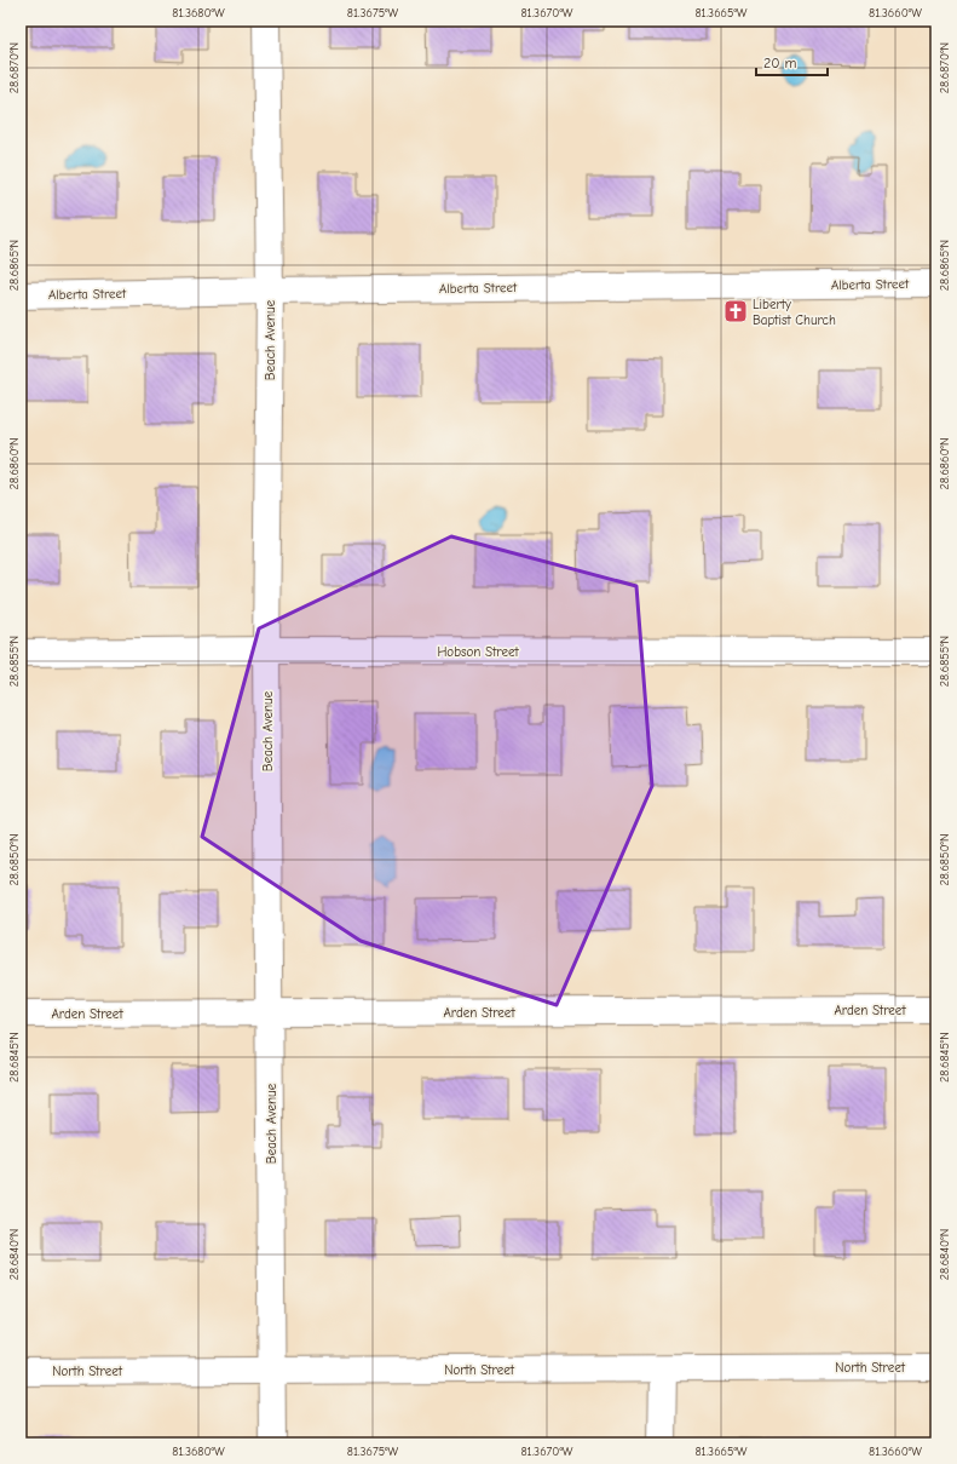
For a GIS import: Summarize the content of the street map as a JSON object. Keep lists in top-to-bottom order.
{
  "streets": {
    "street": [
      "Alberta Street",
      "Beach Avenue",
      "Hobson Street",
      "Arden Street",
      "North Street"
    ]
  },
  "crossings": [
    ["Alberta Street", "Beach Avenue"],
    ["Beach Avenue", "Hobson Street"],
    ["Beach Avenue", "Arden Street"],
    ["Beach Avenue", "North Street"]
  ],
  "places": {
    "church": ["Liberty Baptist Church"]
  },
  "scale_bar": "20 m",
  "coordinates": [
    "81.3680°W",
    "81.3675°W",
    "81.3670°W",
    "81.3665°W",
    "81.3660°W",
    "28.6870°N",
    "28.6865°N",
    "28.6860°N",
    "28.6855°N",
    "28.6850°N",
    "28.6845°N",
    "28.6840°N"
  ]
}
